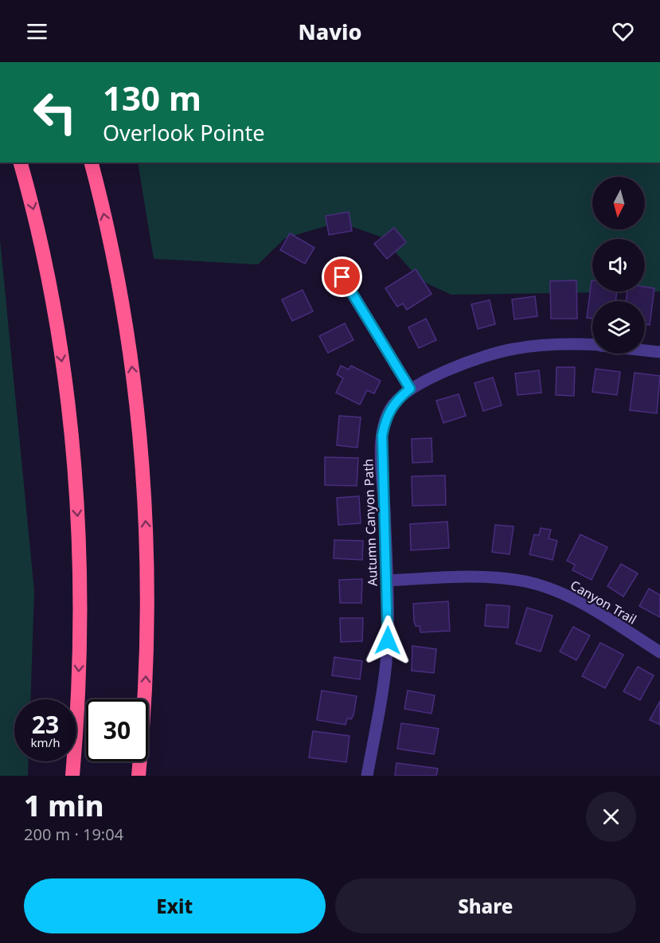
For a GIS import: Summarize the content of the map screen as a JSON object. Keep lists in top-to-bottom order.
{
  "streets": {
    "street": ["Autumn Canyon Path", "Canyon Trail"]
  },
  "crossings": [
    ["Autumn Canyon Path", "Canyon Trail"]
  ],
  "north": "bottom",
  "page": {
    "header": "Navio",
    "turn": ["130 m", "Overlook Pointe"],
    "speed": "23 km/h",
    "limit": "30",
    "heading": ["1 min", "200 m · 19:04"],
    "buttons": ["Exit", "Share"]
  }
}
